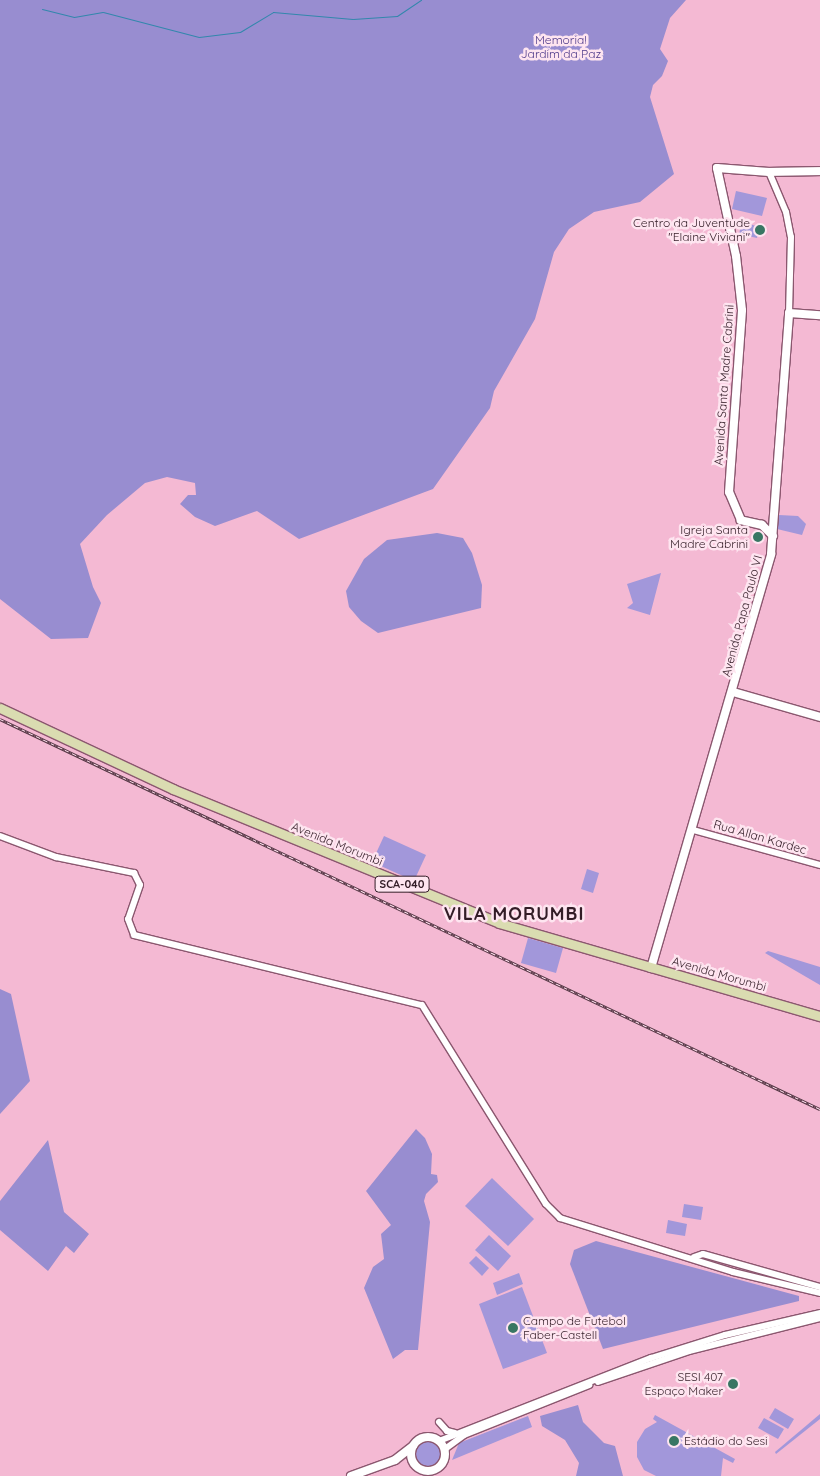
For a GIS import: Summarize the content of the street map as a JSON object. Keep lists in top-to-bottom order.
{
  "streets": {
    "main road": [
      "Avenida Santa Madre Cabrini",
      "Avenida Papa Paulo VI",
      "Avenida Morumbi",
      "SCA-040"
    ],
    "street": ["Rua Allan Kardec"]
  },
  "crossings": [
    ["Avenida Santa Madre Cabrini", "Avenida Papa Paulo VI"],
    ["Avenida Papa Paulo VI", "Rua Allan Kardec"],
    ["Avenida Papa Paulo VI", "Avenida Morumbi"]
  ],
  "districts": ["VILA MORUMBI"],
  "parks": ["Memorial Jardim da Paz"],
  "places": [
    "Centro da Juventude \"Elaine Viviani\"",
    "Igreja Santa Madre Cabrini",
    "Campo de Futebol Faber-Castell",
    "SESI 407 Espaço Maker",
    "Estádio do Sesi"
  ]
}
